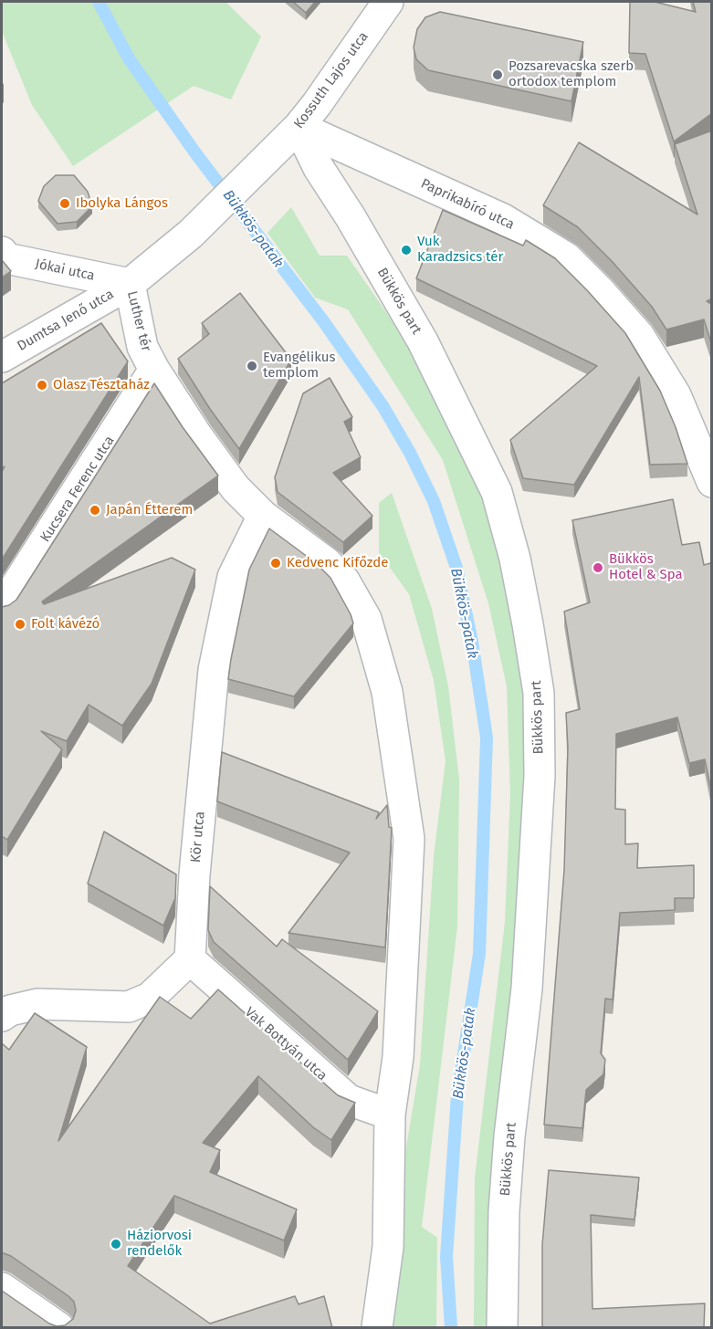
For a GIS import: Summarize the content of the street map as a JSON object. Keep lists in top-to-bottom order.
{
  "streets": {
    "street": [
      "Kossuth Lajos utca",
      "Paprikabíró utca",
      "Jókai utca",
      "Bükkös part",
      "Dumtsa Jenő utca",
      "Luther tér",
      "Kucsera Ferenc utca",
      "Kör utca",
      "Vak Bottyán utca"
    ]
  },
  "crossings": [
    ["Kossuth Lajos utca", "Paprikabíró utca"],
    ["Kossuth Lajos utca", "Bükkös part"],
    ["Kossuth Lajos utca", "Luther tér"],
    ["Paprikabíró utca", "Bükkös part"],
    ["Jókai utca", "Dumtsa Jenő utca"],
    ["Jókai utca", "Luther tér"],
    ["Dumtsa Jenő utca", "Luther tér"],
    ["Luther tér", "Kucsera Ferenc utca"],
    ["Kör utca", "Vak Bottyán utca"]
  ],
  "water": ["Bükkös-patak"],
  "places": [
    "Pozsarevacska szerb ortodox templom",
    "Ibolyka Lángos",
    "Vuk Karadzsics tér",
    "Evangélikus templom",
    "Olasz Tésztaház",
    "Japán Étterem",
    "Kedvenc Kifőzde",
    "Bükkös Hotel & Spa",
    "Folt kávézó",
    "Háziorvosi rendelők"
  ]
}
